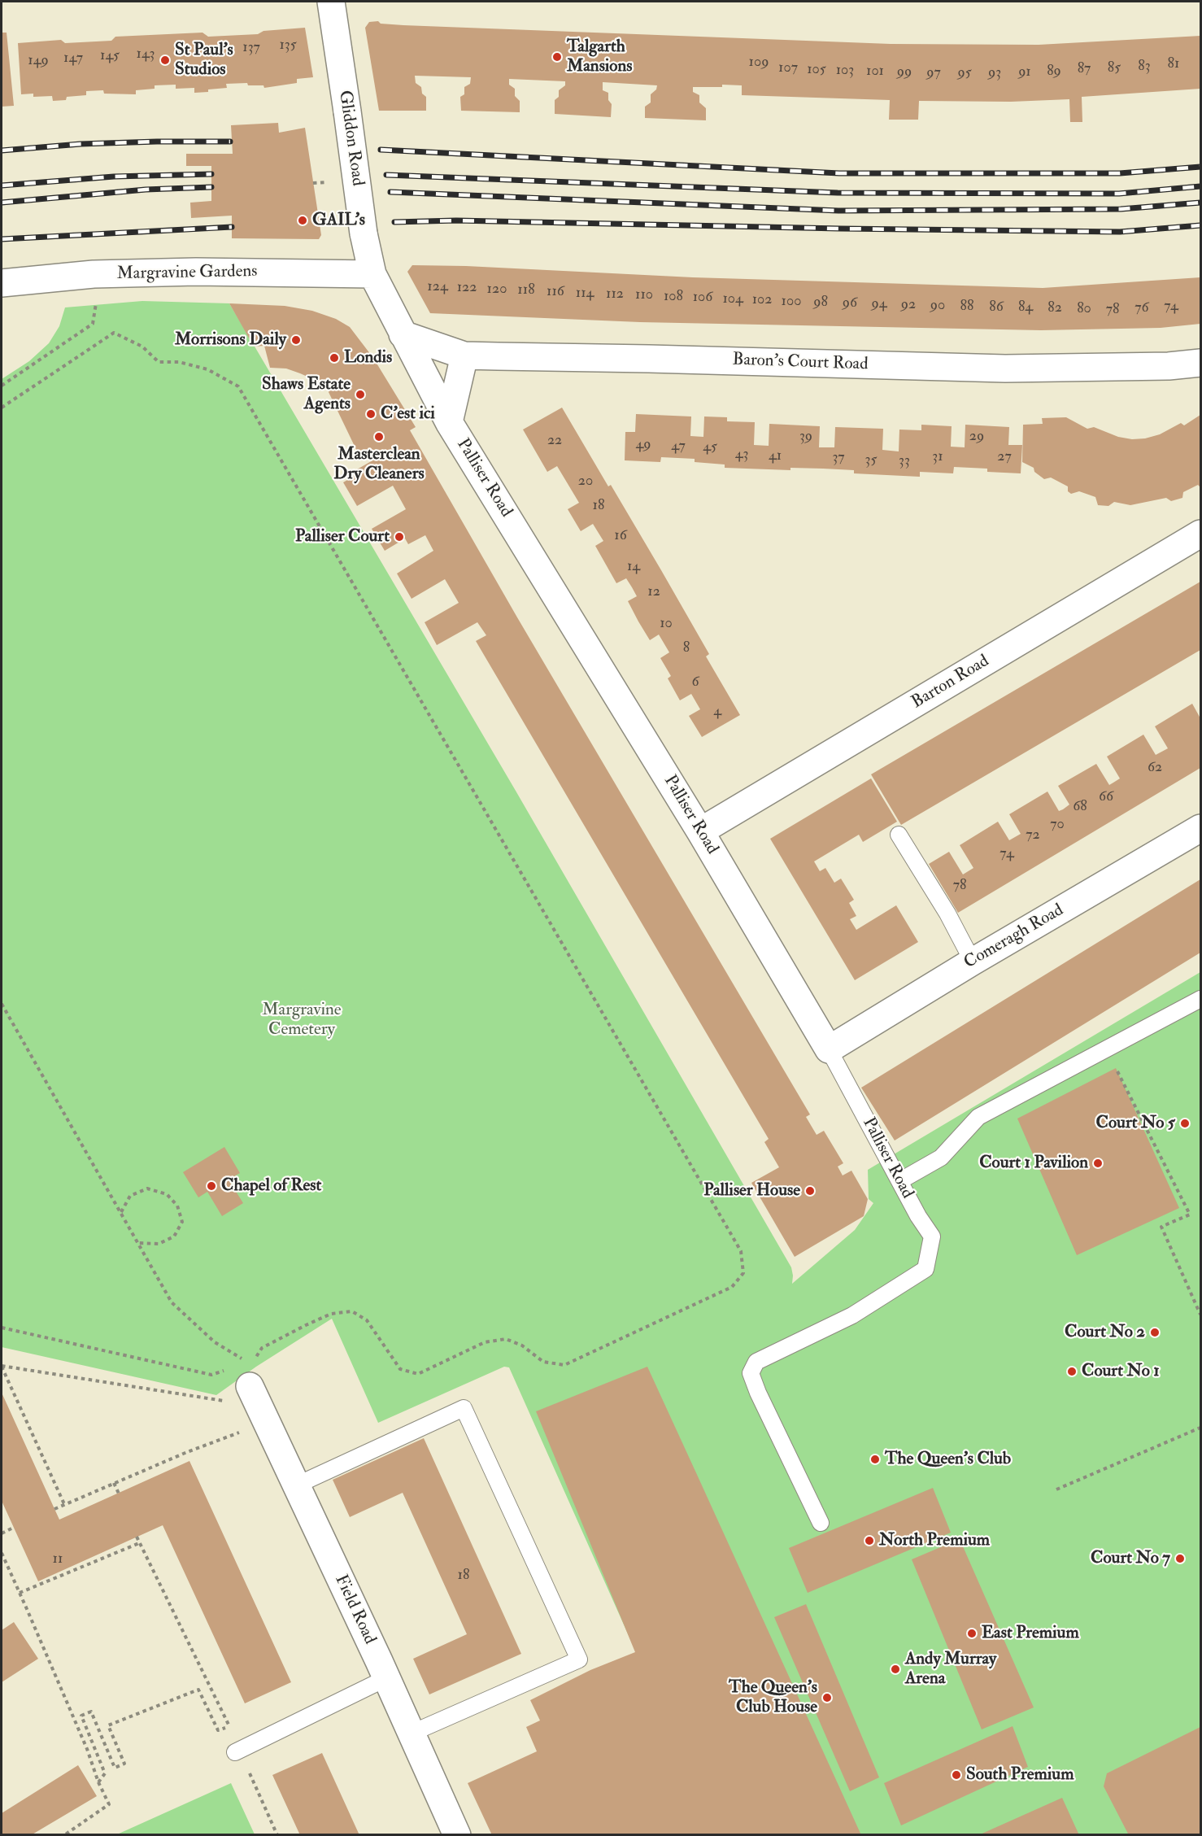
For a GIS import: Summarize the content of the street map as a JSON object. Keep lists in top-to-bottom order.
{
  "streets": {
    "street": [
      "Gliddon Road",
      "Margravine Gardens",
      "Baron's Court Road",
      "Palliser Road",
      "Barton Road",
      "Comeragh Road",
      "Field Road"
    ]
  },
  "crossings": [
    ["Gliddon Road", "Margravine Gardens"],
    ["Gliddon Road", "Palliser Road"],
    ["Margravine Gardens", "Palliser Road"],
    ["Baron's Court Road", "Palliser Road"],
    ["Palliser Road", "Barton Road"],
    ["Palliser Road", "Comeragh Road"]
  ],
  "parks": ["Margravine Cemetery"],
  "places": [
    "Talgarth Mansions",
    "St Paul's Studios",
    "GAIL's",
    "Morrisons Daily",
    "Londis",
    "Shaws Estate Agents",
    "C'est ici",
    "Masterclean Dry Cleaners",
    "Palliser Court",
    "Court No 5",
    "Court 1 Pavilion",
    "Chapel of Rest",
    "Palliser House",
    "Court No 2",
    "Court No 1",
    "The Queen’s Club",
    "North Premium",
    "Court No 7",
    "East Premium",
    "Andy Murray Arena",
    "The Queen's Club House",
    "South Premium"
  ],
  "house_numbers": [
    "135",
    "137",
    "143",
    "145",
    "147",
    "149",
    "109",
    "81",
    "83",
    "107",
    "85",
    "87",
    "105",
    "103",
    "101",
    "89",
    "99",
    "91",
    "97",
    "95",
    "93",
    "124",
    "122",
    "120",
    "118",
    "116",
    "114",
    "112",
    "110",
    "108",
    "106",
    "104",
    "102",
    "100",
    "98",
    "96",
    "94",
    "92",
    "90",
    "88",
    "74",
    "86",
    "84",
    "82",
    "76",
    "80",
    "78",
    "39",
    "29",
    "22",
    "49",
    "47",
    "45",
    "43",
    "41",
    "31",
    "27",
    "37",
    "35",
    "33",
    "20",
    "18",
    "16",
    "14",
    "12",
    "10",
    "8",
    "6",
    "4",
    "62",
    "66",
    "68",
    "70",
    "72",
    "74",
    "78",
    "11",
    "18"
  ]
}
